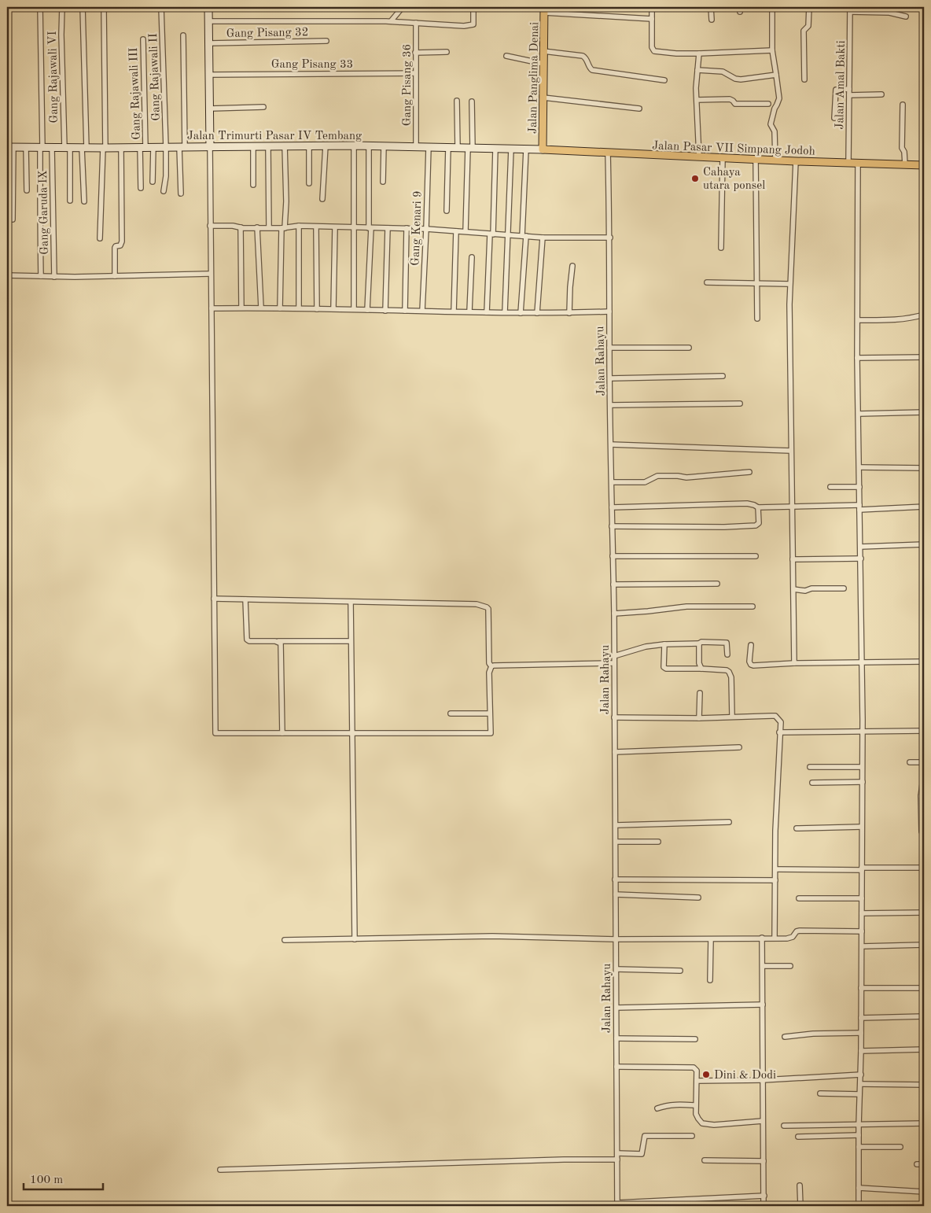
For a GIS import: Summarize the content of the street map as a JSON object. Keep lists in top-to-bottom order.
{
  "streets": {
    "main road": ["Jalan Panglima Denai", "Jalan Pasar VII Simpang Jodoh"],
    "street": [
      "Gang Pisang 32",
      "Gang Pisang 33",
      "Gang Rajawali VI",
      "Gang Rajawali II",
      "Gang Pisang 36",
      "Jalan Amal Bakti",
      "Gang Rajawali III",
      "Jalan Trimurti Pasar IV Tembang",
      "Gang Garuda IX",
      "Gang Kenari 9",
      "Jalan Rahayu"
    ]
  },
  "crossings": [
    ["Gang Pisang 33", "Gang Pisang 36"],
    ["Gang Rajawali VI", "Jalan Trimurti Pasar IV Tembang"],
    ["Gang Rajawali II", "Jalan Trimurti Pasar IV Tembang"],
    ["Jalan Panglima Denai", "Jalan Trimurti Pasar IV Tembang"],
    ["Jalan Panglima Denai", "Jalan Pasar VII Simpang Jodoh"],
    ["Gang Pisang 36", "Jalan Trimurti Pasar IV Tembang"],
    ["Jalan Amal Bakti", "Jalan Pasar VII Simpang Jodoh"],
    ["Gang Rajawali III", "Jalan Trimurti Pasar IV Tembang"],
    ["Jalan Trimurti Pasar IV Tembang", "Jalan Pasar VII Simpang Jodoh"],
    ["Jalan Trimurti Pasar IV Tembang", "Gang Garuda IX"],
    ["Jalan Trimurti Pasar IV Tembang", "Gang Kenari 9"],
    ["Jalan Pasar VII Simpang Jodoh", "Jalan Rahayu"]
  ],
  "places": ["Cahaya utara ponsel", "Dini & Dodi"],
  "scale_bar": "100 m"
}
